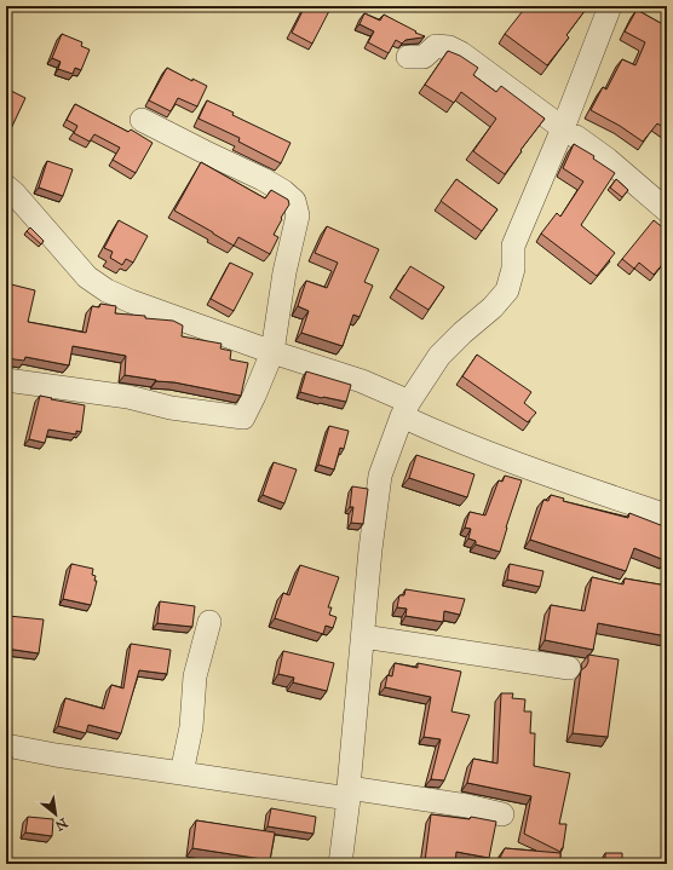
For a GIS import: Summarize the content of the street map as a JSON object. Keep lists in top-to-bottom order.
{
  "north": "bottom right"
}
